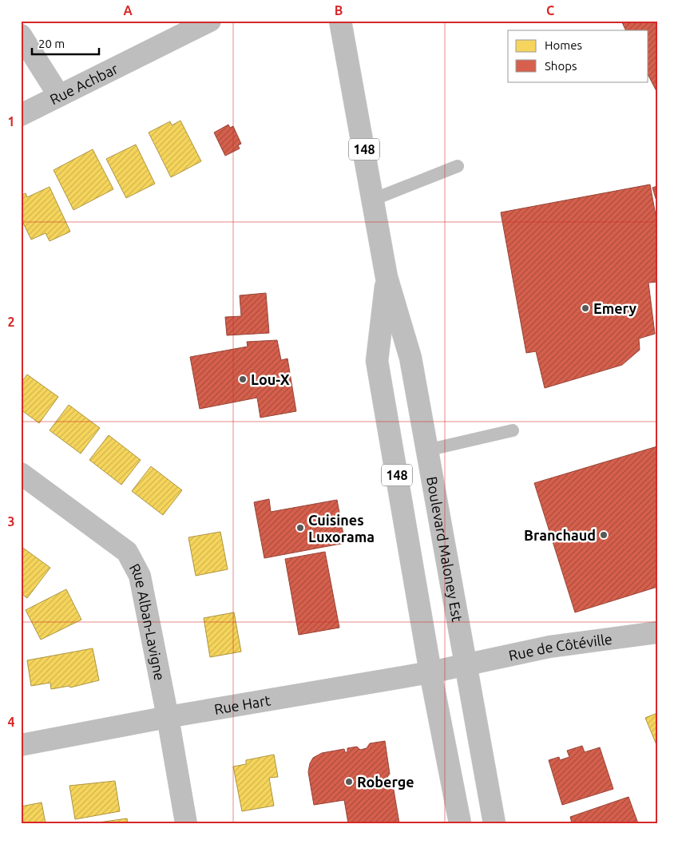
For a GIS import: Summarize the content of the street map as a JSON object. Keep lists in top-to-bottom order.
{
  "streets": {
    "main road": [
      "Rue Achbar",
      "148",
      "Boulevard Maloney Est",
      "Rue Alban-Lavigne",
      "Rue de Côtéville",
      "Rue Hart"
    ]
  },
  "crossings": [
    ["Boulevard Maloney Est", "Rue de Côtéville"],
    ["Boulevard Maloney Est", "Rue Hart"],
    ["Rue Alban-Lavigne", "Rue Hart"],
    ["Rue de Côtéville", "Rue Hart"]
  ],
  "places": [
    "Emery",
    "Lou-X",
    "Cuisines Luxorama",
    "Branchaud",
    "Roberge"
  ],
  "legend": ["Homes", "Shops"],
  "scale_bar": "20 m",
  "grid": {
    "columns": ["A", "B", "C"],
    "rows": [
      "1",
      "2",
      "3",
      "4"
    ]
  }
}
